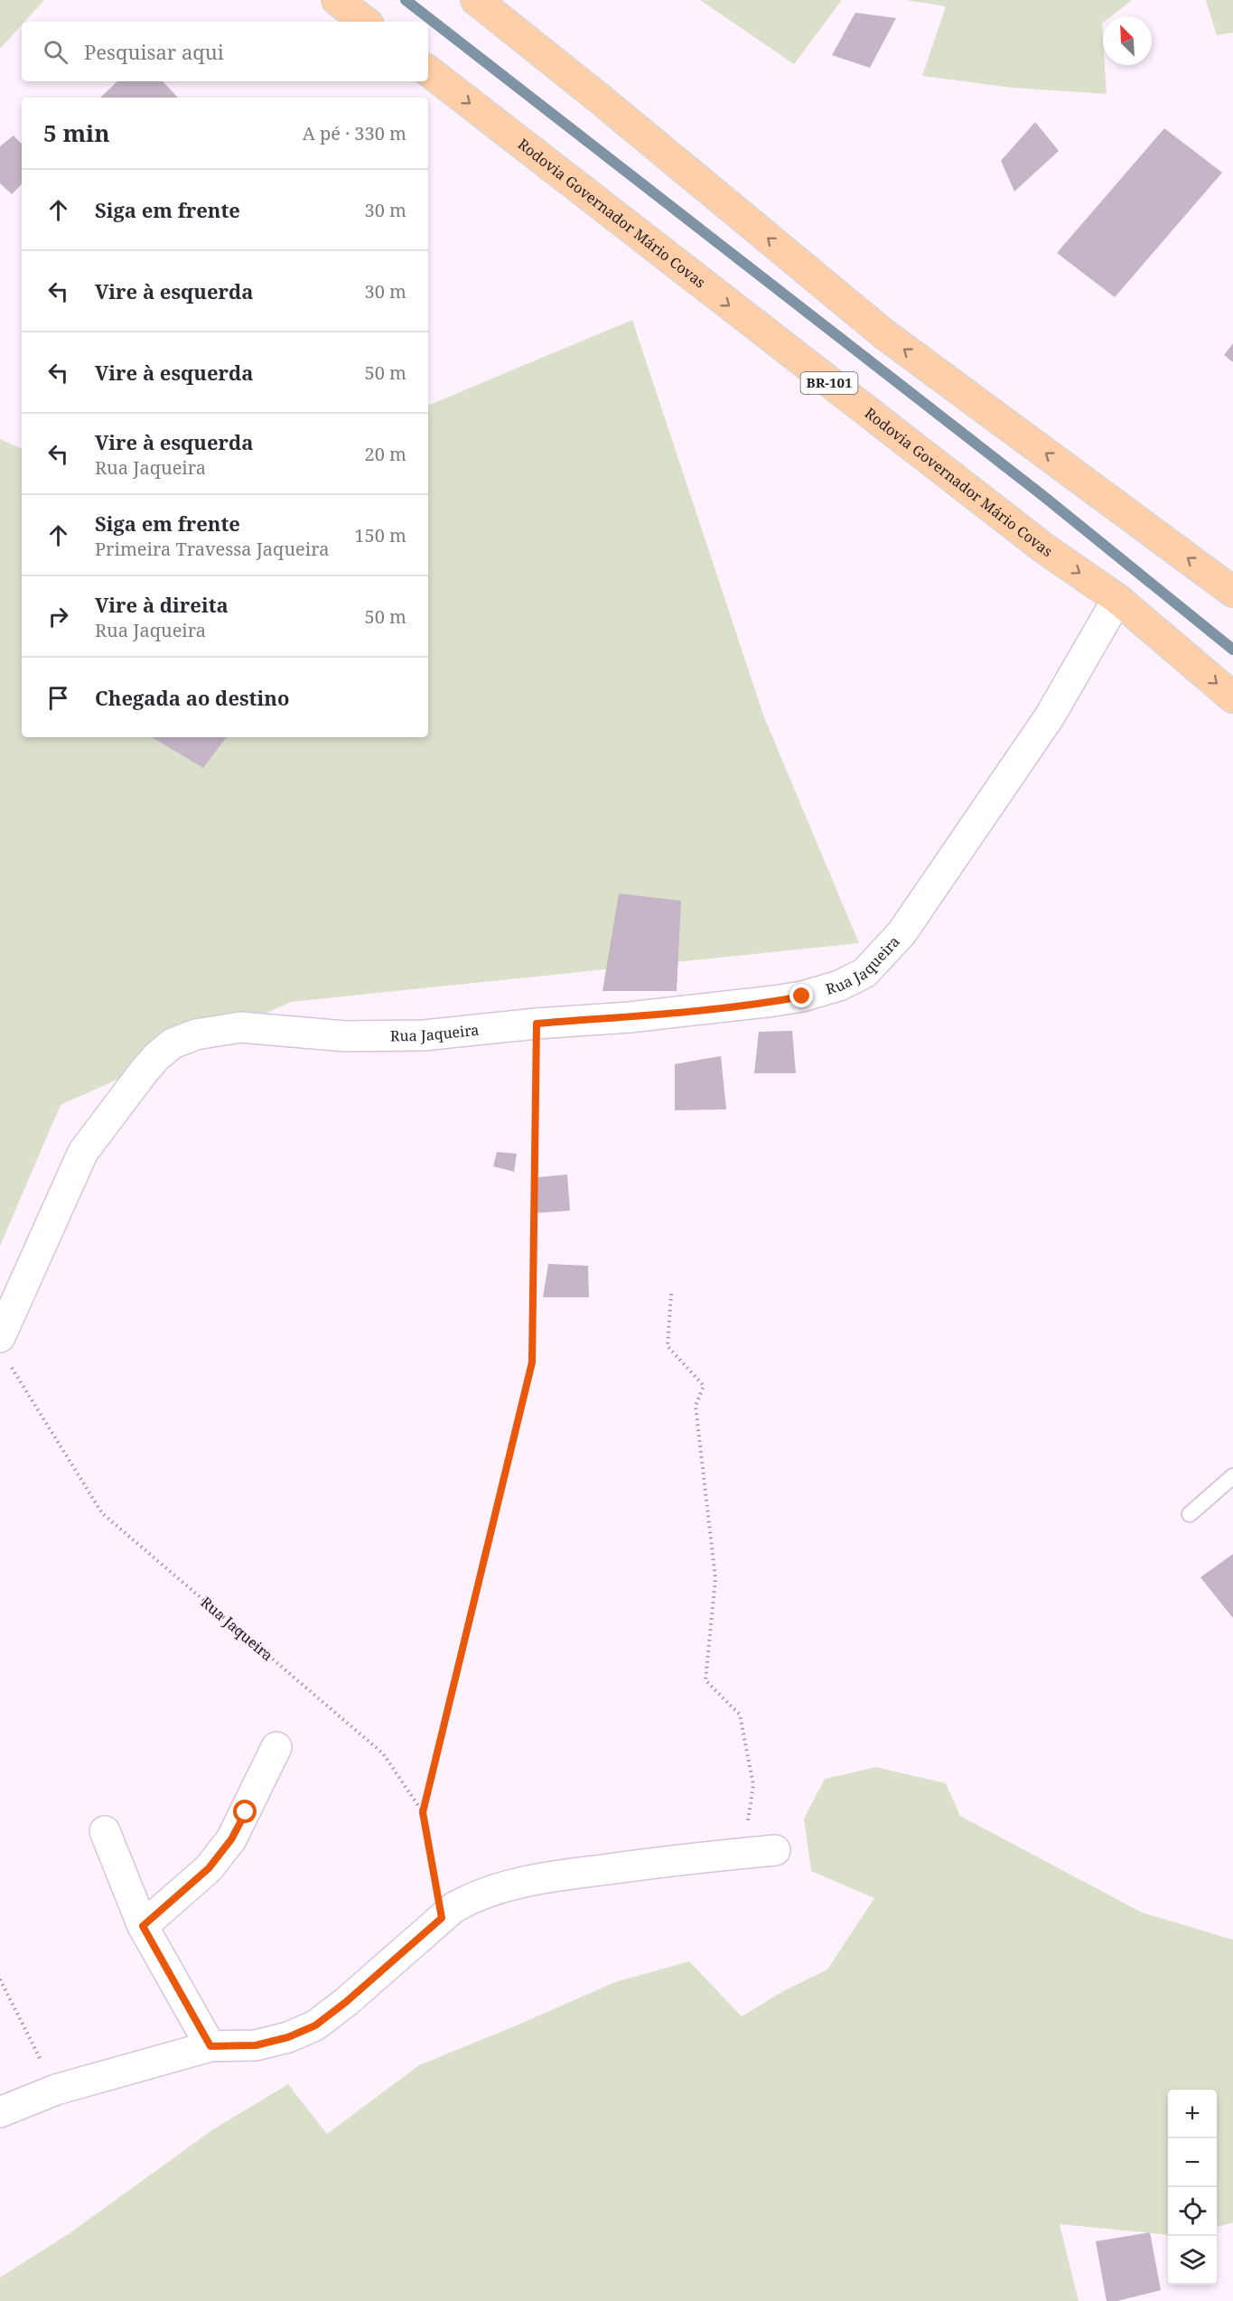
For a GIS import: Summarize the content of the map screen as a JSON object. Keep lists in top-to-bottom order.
{
  "streets": {
    "highway": ["Rodovia Governador Mário Covas", "BR-101"],
    "street": ["Rua Jaqueira"]
  },
  "crossings": [
    ["Rodovia Governador Mário Covas", "Rua Jaqueira"]
  ],
  "north": "top left",
  "page": {
    "search": "Pesquisar aqui",
    "heading": ["5 min", "A pé · 330 m"],
    "list": [
      ["Siga em frente", "30 m"],
      ["Vire à esquerda", "30 m"],
      ["Vire à esquerda", "50 m"],
      ["Vire à esquerda", "Rua Jaqueira", "20 m"],
      ["Siga em frente", "Primeira Travessa Jaqueira", "150 m"],
      ["Vire à direita", "Rua Jaqueira", "50 m"],
      "Chegada ao destino"
    ],
    "map_buttons": ["+", "−"]
  }
}
